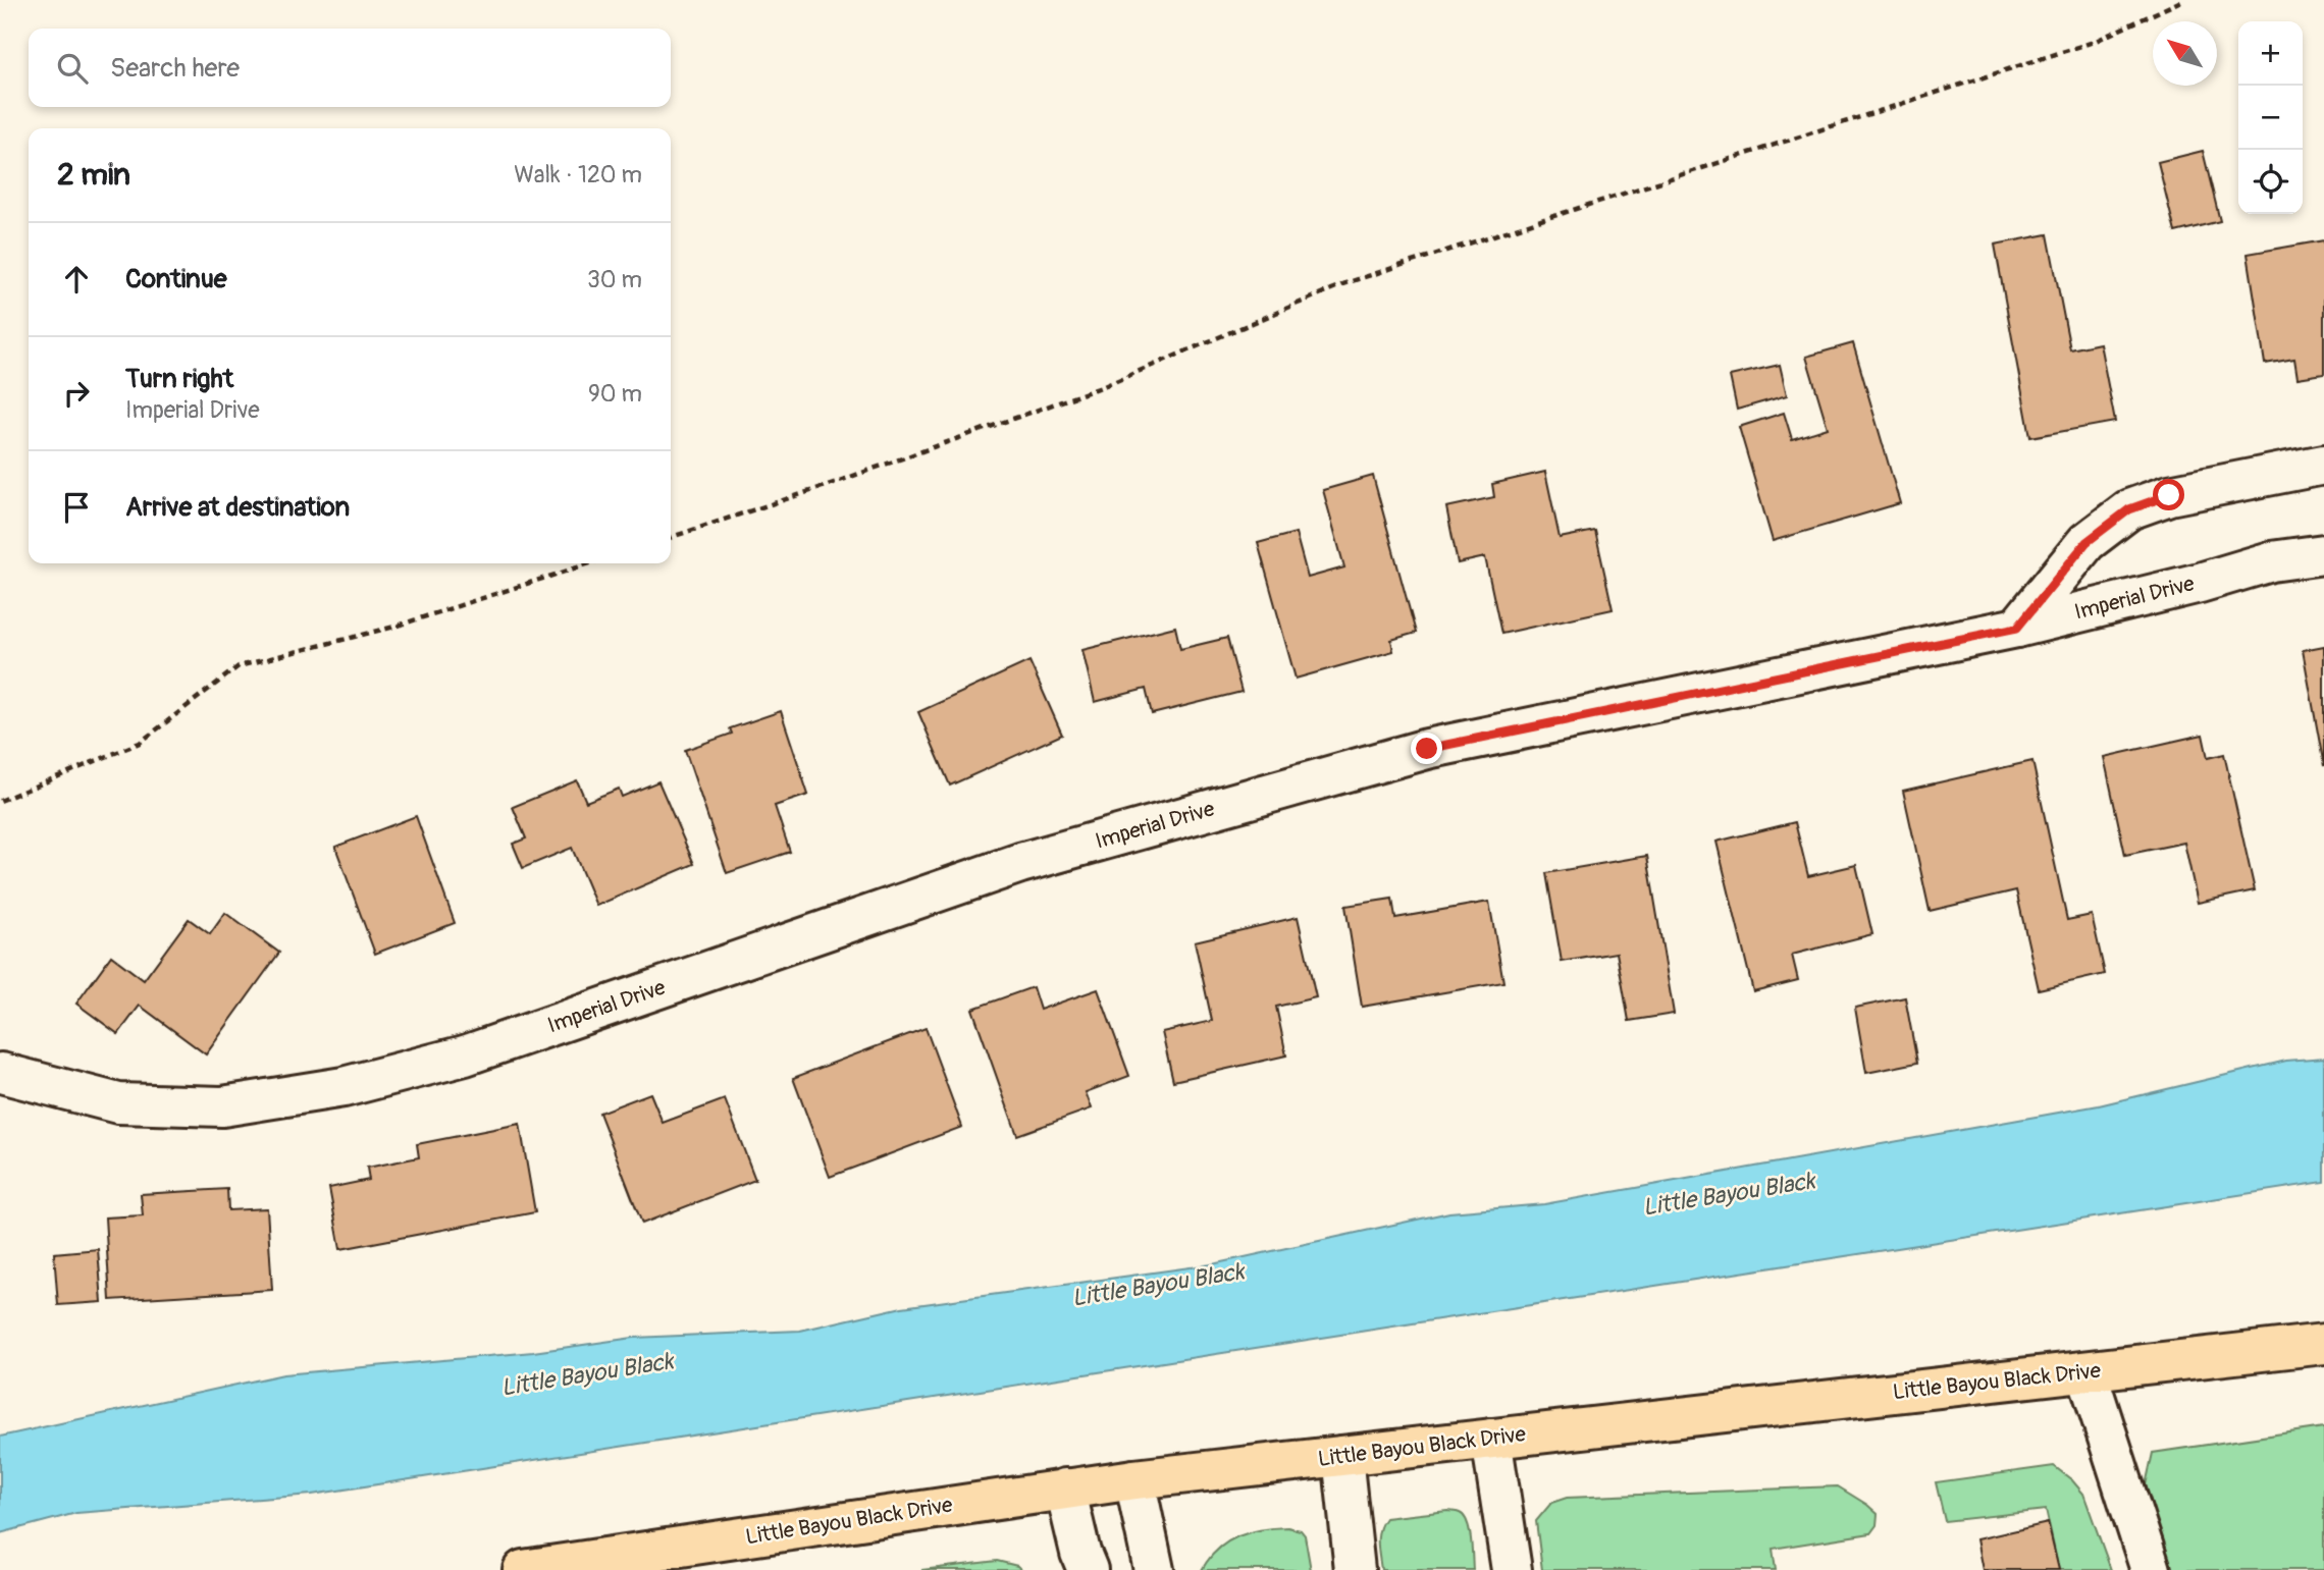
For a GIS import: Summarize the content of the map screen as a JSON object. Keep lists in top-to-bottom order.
{
  "streets": {
    "main road": ["Little Bayou Black Drive"],
    "street": ["Imperial Drive"]
  },
  "water": ["Little Bayou Black"],
  "north": "top left",
  "page": {
    "map_buttons": ["+", "−"],
    "search": "Search here",
    "heading": ["2 min", "Walk · 120 m"],
    "list": [
      ["Continue", "30 m"],
      ["Turn right", "Imperial Drive", "90 m"],
      "Arrive at destination"
    ]
  }
}
